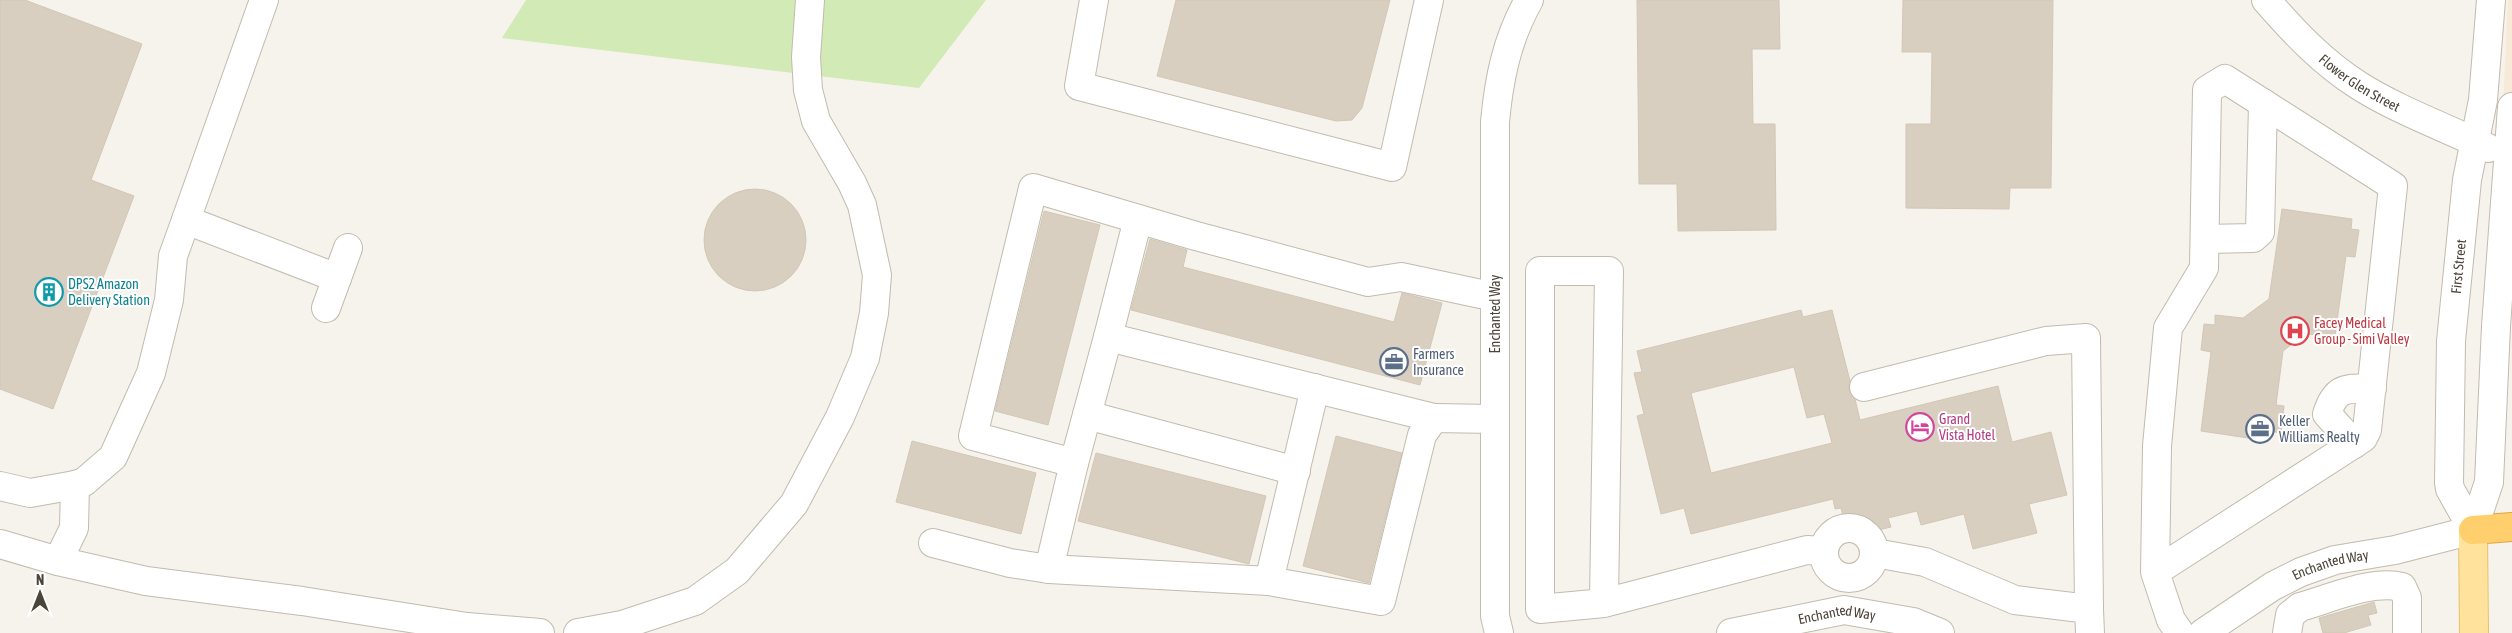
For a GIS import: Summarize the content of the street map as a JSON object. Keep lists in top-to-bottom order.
{
  "streets": {
    "main road": ["First Street"],
    "street": ["Flower Glen Street", "Enchanted Way"]
  },
  "crossings": [
    ["Flower Glen Street", "First Street"],
    ["First Street", "Enchanted Way"]
  ],
  "places": {
    "building": ["DPS2 Amazon Delivery Station"],
    "hospital": ["Facey Medical Group - Simi Valley"],
    "office": ["Farmers Insurance", "Keller Williams Realty"],
    "hotel": ["Grand Vista Hotel"]
  },
  "north": "top"
}
